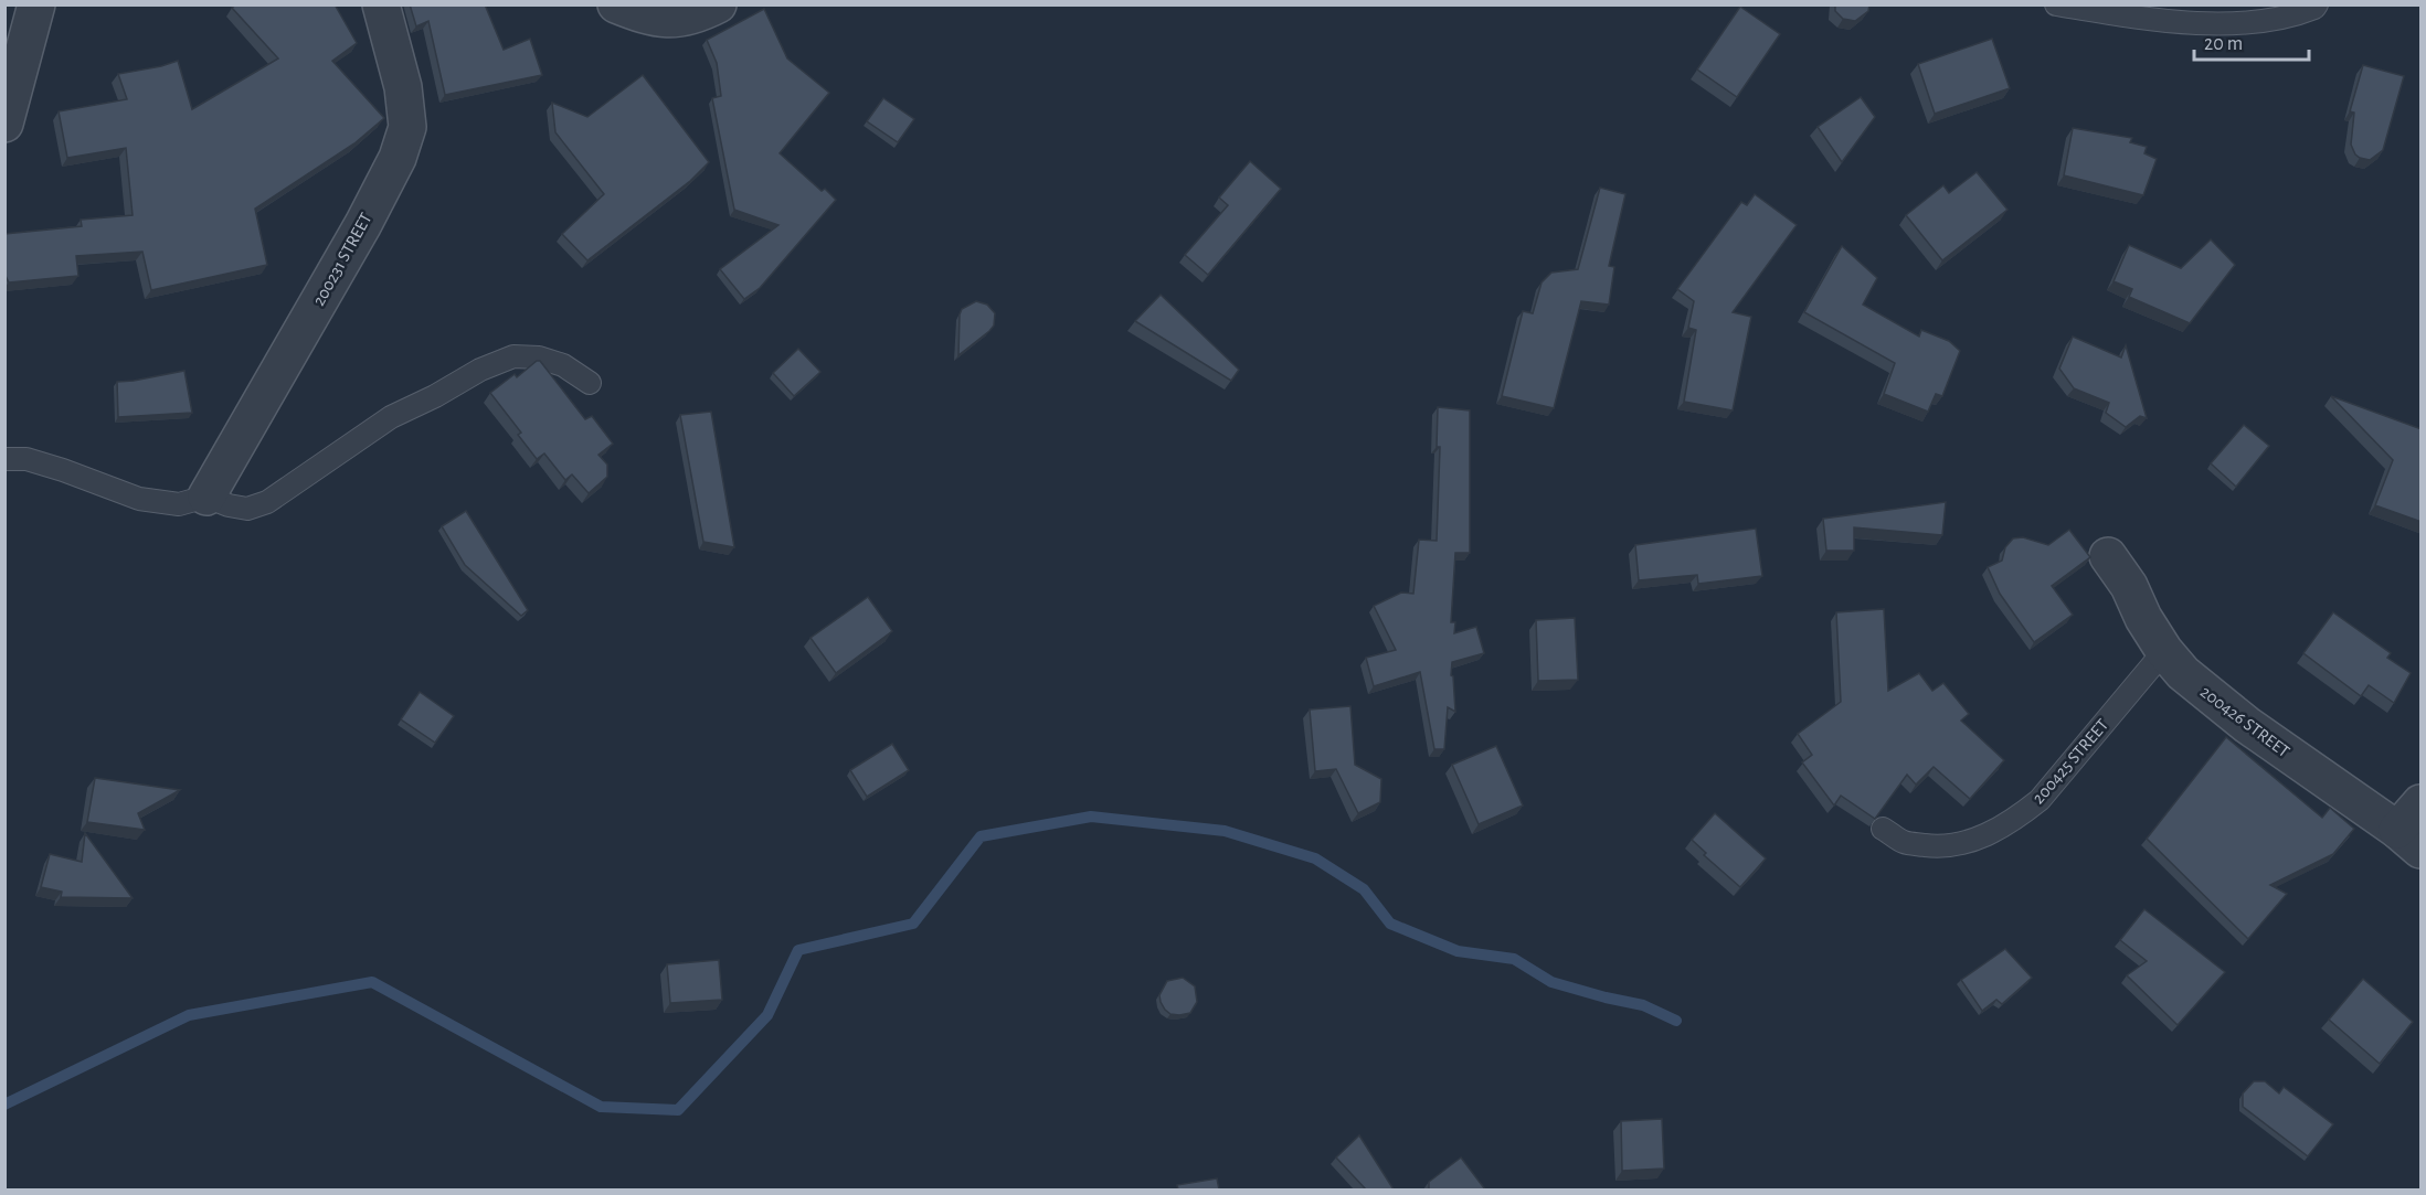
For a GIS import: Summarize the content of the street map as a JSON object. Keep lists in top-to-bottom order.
{
  "streets": {
    "street": ["200231 STREET", "200426 STREET"],
    "lane": ["200425 STREET"]
  },
  "crossings": [
    ["200426 STREET", "200425 STREET"]
  ],
  "scale_bar": "20 m"
}
